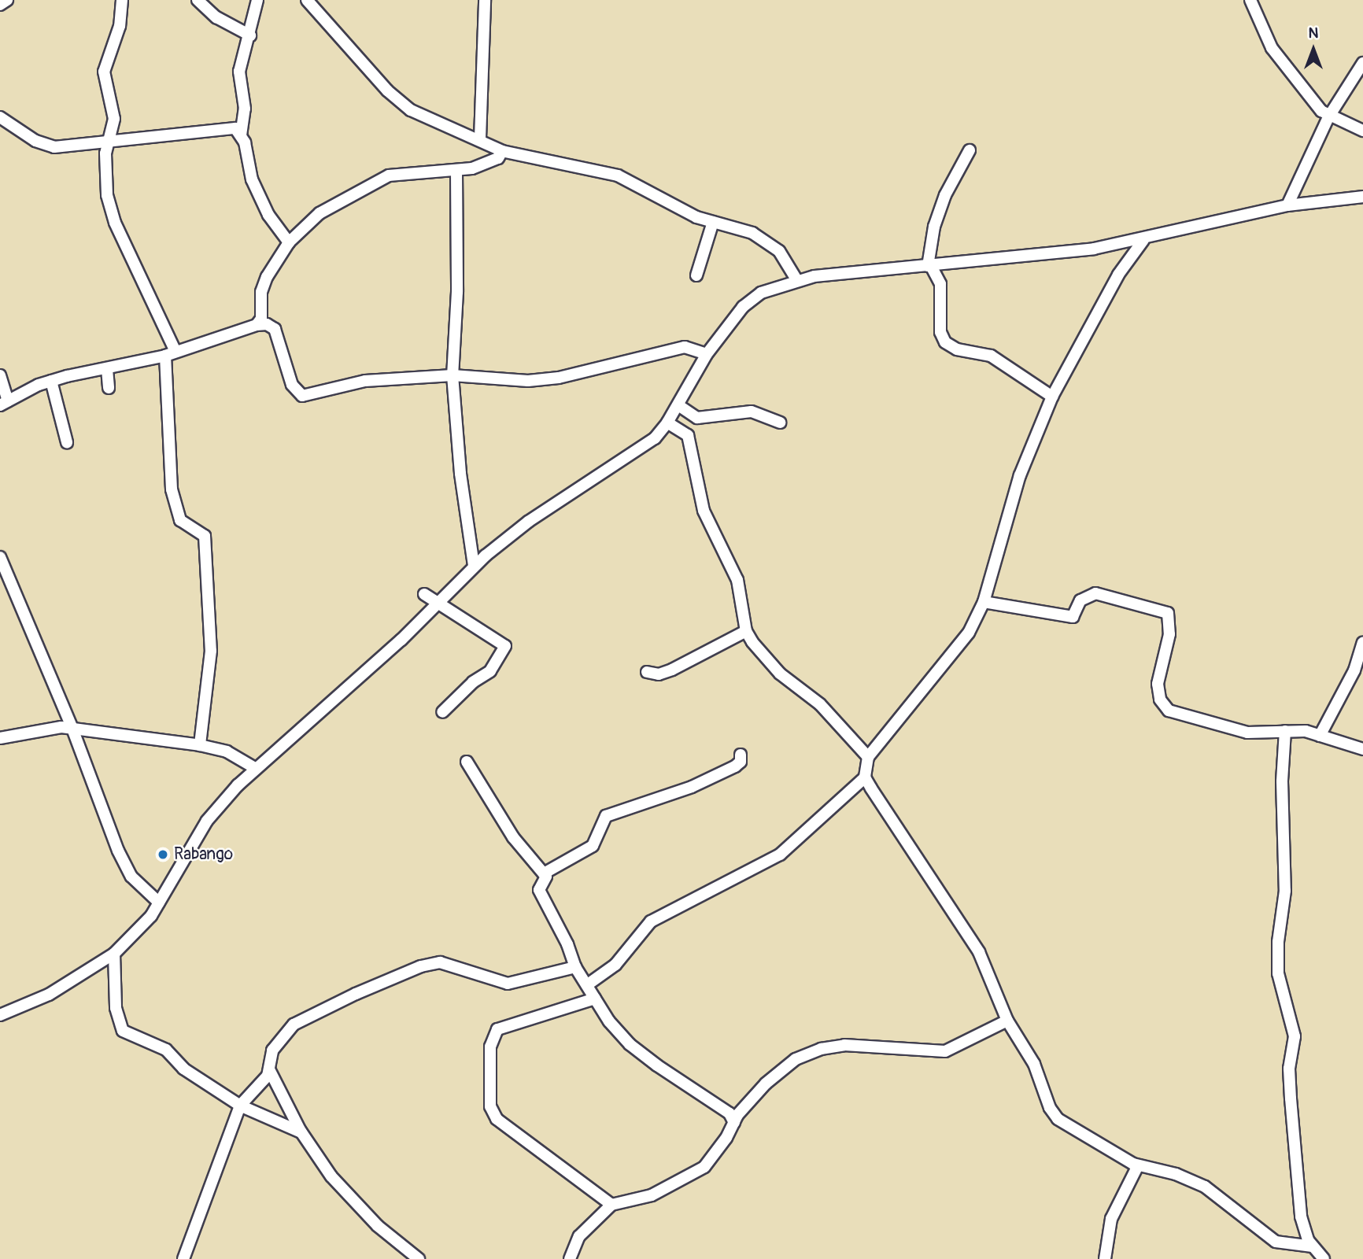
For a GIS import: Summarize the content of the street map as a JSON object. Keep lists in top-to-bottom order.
{
  "places": ["Rabango"],
  "north": "top"
}
